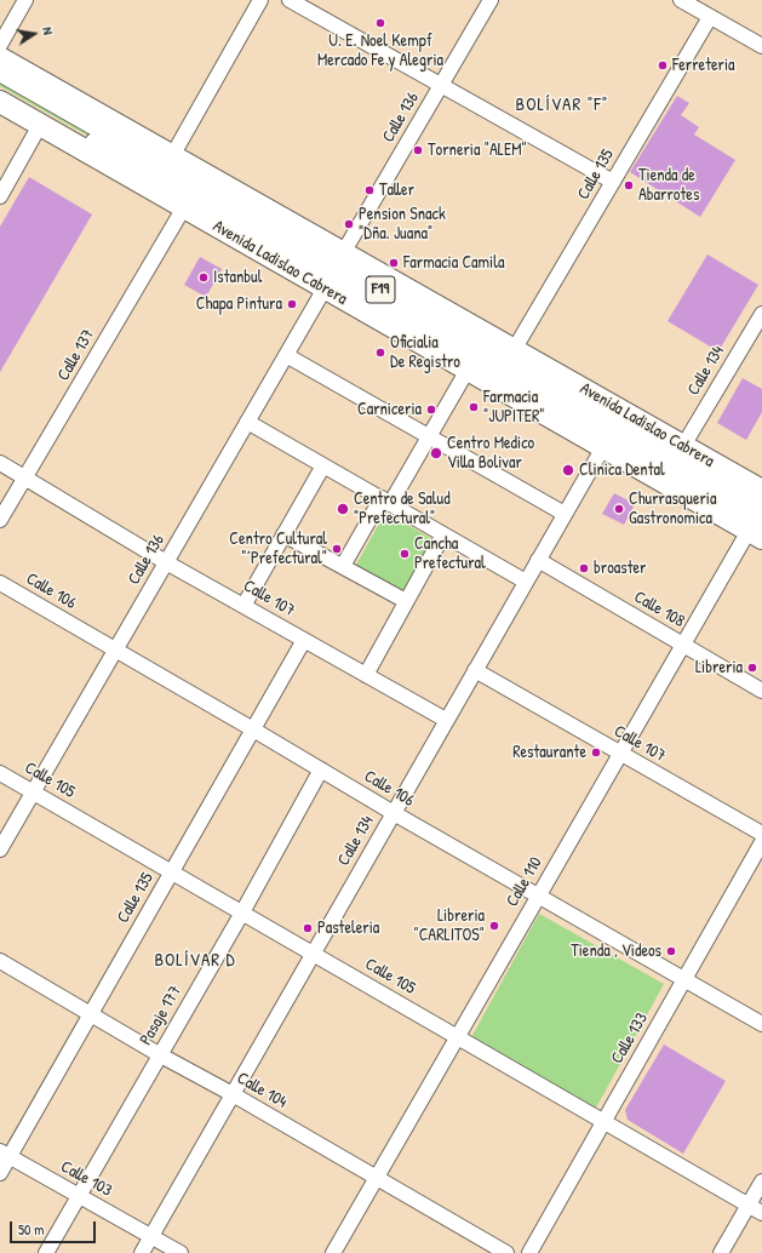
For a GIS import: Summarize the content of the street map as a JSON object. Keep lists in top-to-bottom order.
{
  "streets": {
    "highway": ["Avenida Ladislao Cabrera", "F19"],
    "street": [
      "Calle 136",
      "Calle 135",
      "Calle 137",
      "Calle 134",
      "Calle 106",
      "Calle 107",
      "Calle 108",
      "Calle 105",
      "Calle 110",
      "Pasaje 177",
      "Calle 133",
      "Calle 104",
      "Calle 103"
    ]
  },
  "crossings": [
    ["Calle 136", "Avenida Ladislao Cabrera"],
    ["Calle 136", "Calle 106"],
    ["Calle 136", "Calle 107"],
    ["Calle 136", "Calle 105"],
    ["Calle 135", "Avenida Ladislao Cabrera"],
    ["Calle 135", "Calle 106"],
    ["Calle 135", "Calle 107"],
    ["Calle 135", "Calle 105"],
    ["Calle 135", "Calle 104"],
    ["Calle 135", "Calle 103"],
    ["Avenida Ladislao Cabrera", "Calle 137"],
    ["Avenida Ladislao Cabrera", "Calle 134"],
    ["Avenida Ladislao Cabrera", "Calle 110"],
    ["Calle 137", "Calle 107"],
    ["Calle 134", "Calle 106"],
    ["Calle 134", "Calle 107"],
    ["Calle 134", "Calle 108"],
    ["Calle 134", "Calle 105"],
    ["Calle 134", "Calle 104"],
    ["Calle 134", "Calle 103"],
    ["Calle 106", "Calle 110"],
    ["Calle 106", "Pasaje 177"],
    ["Calle 106", "Calle 133"],
    ["Calle 107", "Calle 110"],
    ["Calle 108", "Calle 110"],
    ["Calle 105", "Calle 110"],
    ["Calle 105", "Pasaje 177"],
    ["Calle 105", "Calle 133"],
    ["Calle 110", "Calle 104"],
    ["Pasaje 177", "Calle 104"],
    ["Pasaje 177", "Calle 103"]
  ],
  "districts": ["BOLÍVAR \"F\"", "BOLÍVAR D"],
  "places": [
    "U. E. Noel Kempf Mercado Fe y Alegria",
    "Ferreteria",
    "Torneria \"ALEM\"",
    "Tienda de Abarrotes",
    "Taller",
    "Pension Snack \"Dña. Juana\"",
    "Farmacia Camila",
    "Istanbul",
    "Chapa Pintura",
    "Oficialia De Registro",
    "Farmacia \"JUPITER\"",
    "Carniceria",
    "Centro Medico Villa Bolivar",
    "Clinica Dental",
    "Centro de Salud \"Prefectural\"",
    "Churrasqueria Gastronomica",
    "Centro Cultural \"´Prefectural\"",
    "Cancha Prefectural",
    "broaster",
    "Libreria",
    "Restaurante",
    "Libreria \"CARLITOS\"",
    "Pasteleria",
    "Tienda , Videos"
  ],
  "scale_bar": "50 m",
  "north": "right"
}
